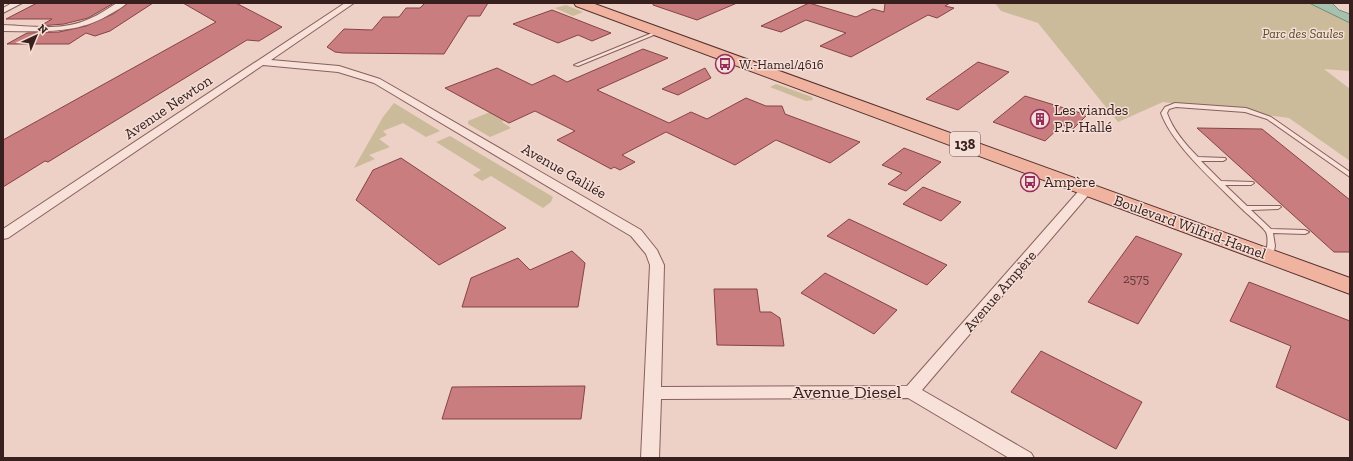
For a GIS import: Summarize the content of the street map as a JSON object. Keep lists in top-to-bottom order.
{
  "streets": {
    "main road": ["138", "Boulevard Wilfrid-Hamel"],
    "street": [
      "Avenue Newton",
      "Avenue Galilée",
      "Avenue Ampère",
      "Avenue Diesel"
    ]
  },
  "crossings": [
    ["Avenue Newton", "Avenue Galilée"],
    ["Avenue Galilée", "Avenue Diesel"],
    ["Boulevard Wilfrid-Hamel", "Avenue Ampère"],
    ["Avenue Ampère", "Avenue Diesel"]
  ],
  "parks": ["Parc des Saules"],
  "places": {
    "bus stop": ["W.-Hamel/4616", "Ampère"],
    "building": ["Les viandes P.P. Hallé"]
  },
  "house_numbers": ["2575"],
  "north": "top right"
}
